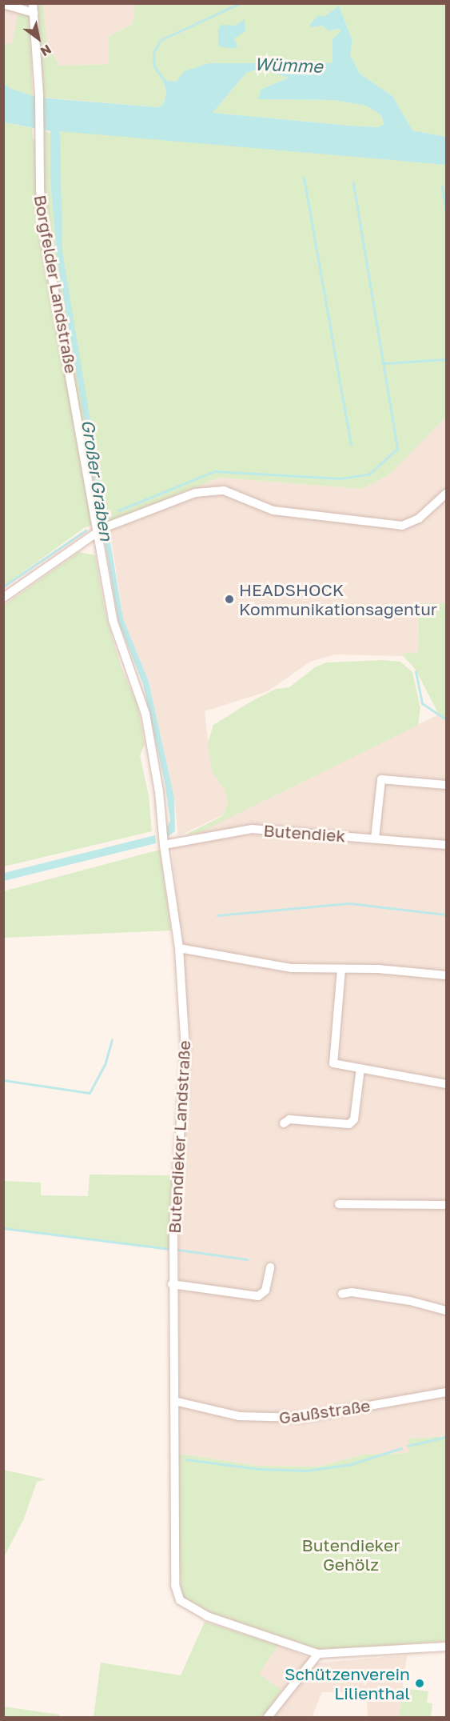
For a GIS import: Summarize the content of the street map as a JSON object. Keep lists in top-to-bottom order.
{
  "streets": {
    "street": [
      "Borgfelder Landstraße",
      "Butendiek",
      "Butendieker Landstraße",
      "Gaußstraße"
    ]
  },
  "crossings": [
    ["Borgfelder Landstraße", "Butendieker Landstraße"],
    ["Butendiek", "Butendieker Landstraße"],
    ["Butendieker Landstraße", "Gaußstraße"]
  ],
  "water": ["Wümme", "Großer Graben"],
  "parks": ["Butendieker Gehölz"],
  "places": ["HEADSHOCK Kommunikationsagentur", "Schützenverein Lilienthal"],
  "north": "bottom right"
}
